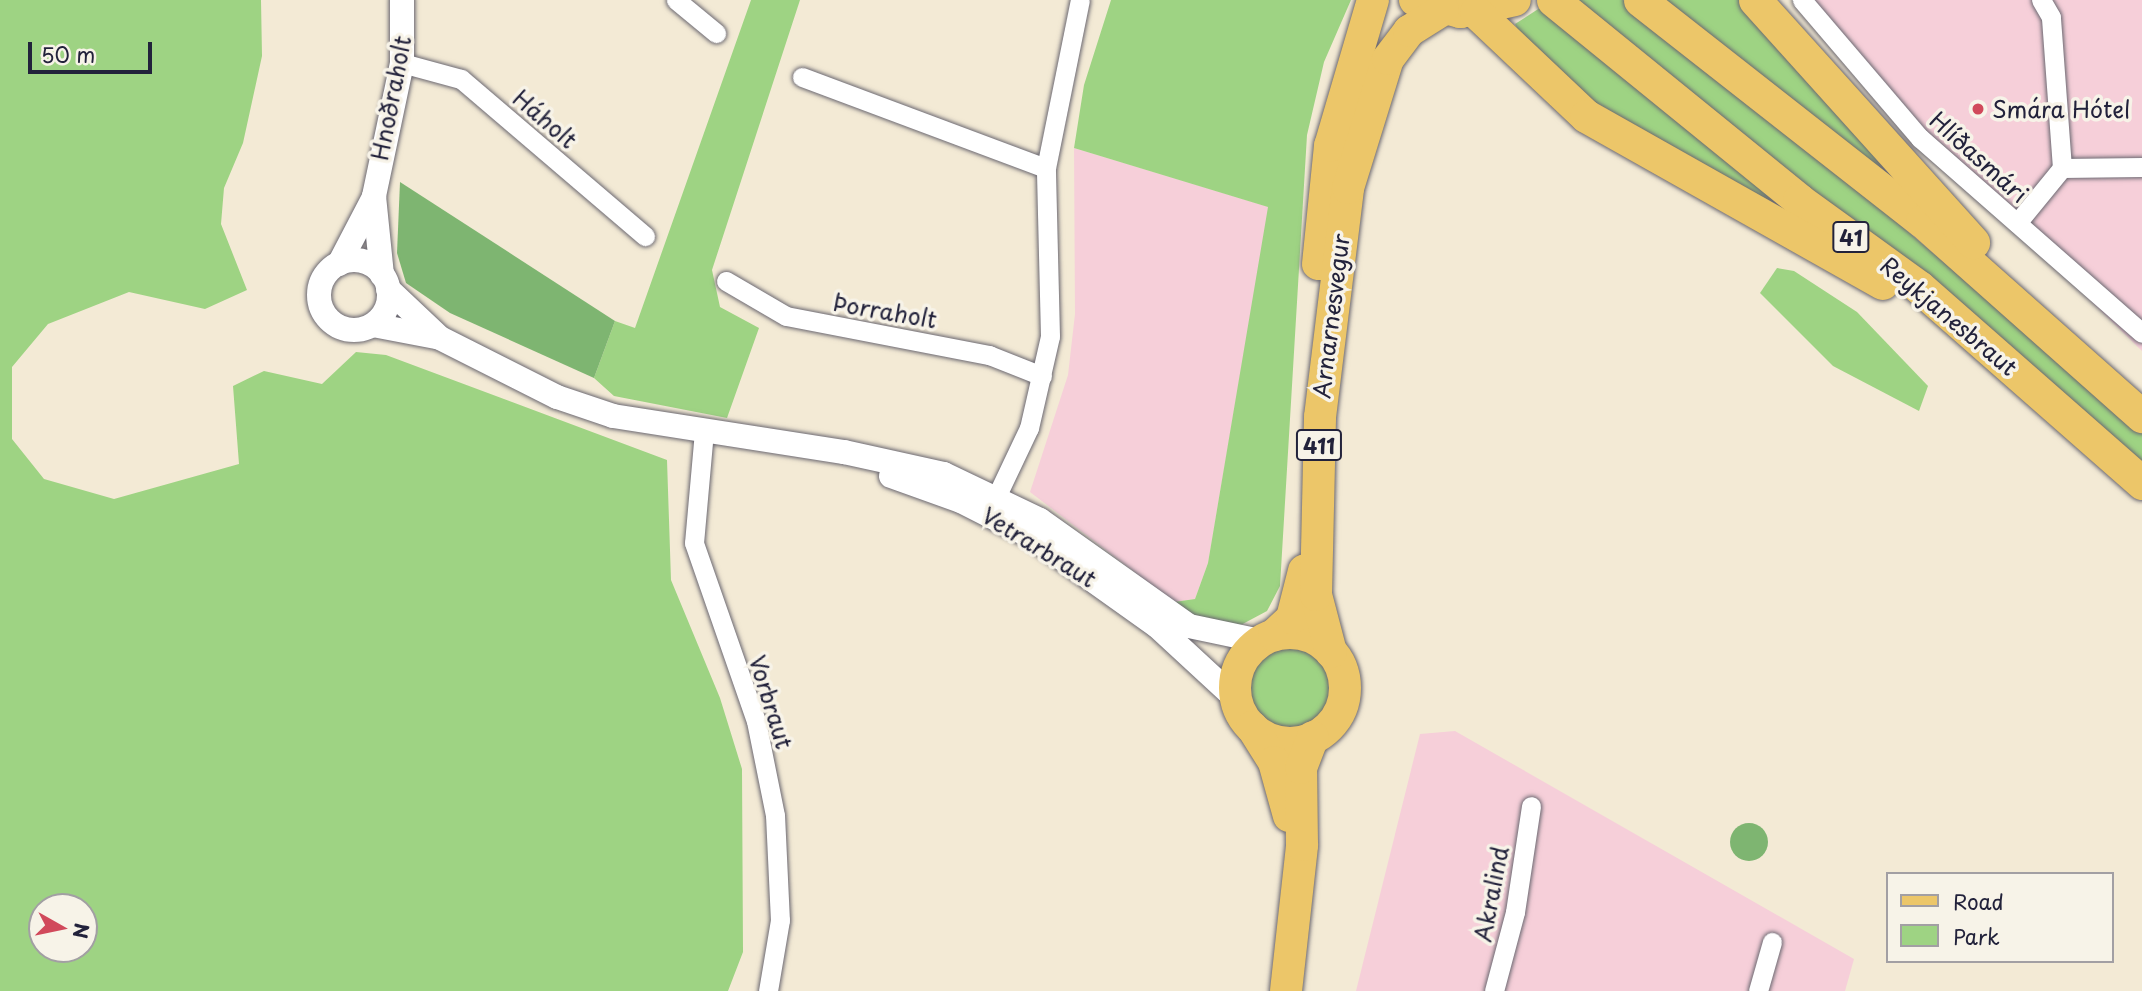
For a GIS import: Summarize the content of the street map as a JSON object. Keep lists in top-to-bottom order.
{
  "streets": {
    "highway": ["41", "Reykjanesbraut"],
    "main road": ["Arnarnesvegur", "411"],
    "street": [
      "Hnoðraholt",
      "Háholt",
      "Hlíðasmári",
      "Þorraholt",
      "Vetrarbraut",
      "Vorbraut",
      "Akralind"
    ]
  },
  "crossings": [
    ["Hnoðraholt", "Háholt"],
    ["Hnoðraholt", "Vetrarbraut"],
    ["Arnarnesvegur", "411"],
    ["Arnarnesvegur", "Vetrarbraut"],
    ["411", "Vetrarbraut"],
    ["Vetrarbraut", "Vorbraut"]
  ],
  "places": ["Smára Hótel"],
  "legend": ["Road", "Park"],
  "scale_bar": "50 m",
  "north": "right"
}
